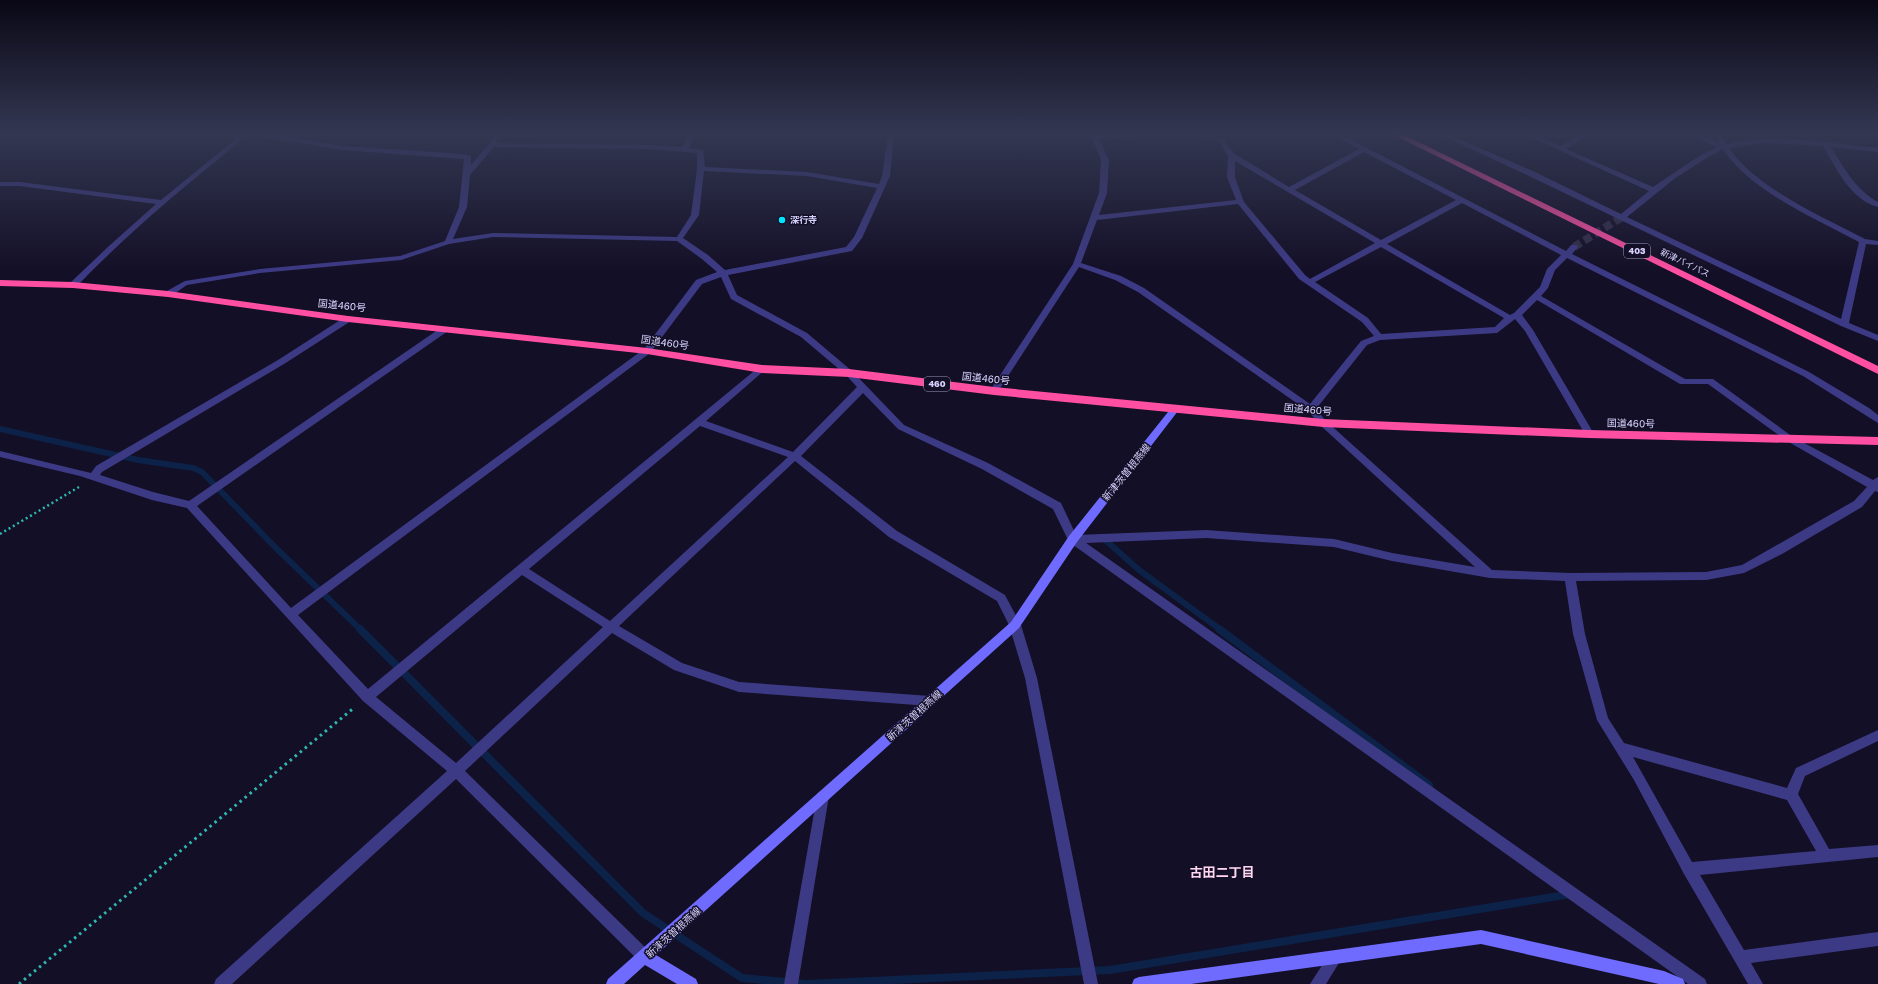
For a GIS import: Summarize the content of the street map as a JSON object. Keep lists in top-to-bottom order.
{
  "streets": {
    "highway": [
      "403",
      "新津バイパス",
      "国道460号",
      "460"
    ],
    "main road": ["新津茨曽根燕線"]
  },
  "crossings": [
    ["国道460号", "新津茨曽根燕線"]
  ],
  "districts": ["古田二丁目"],
  "places": ["深行寺"]
}
